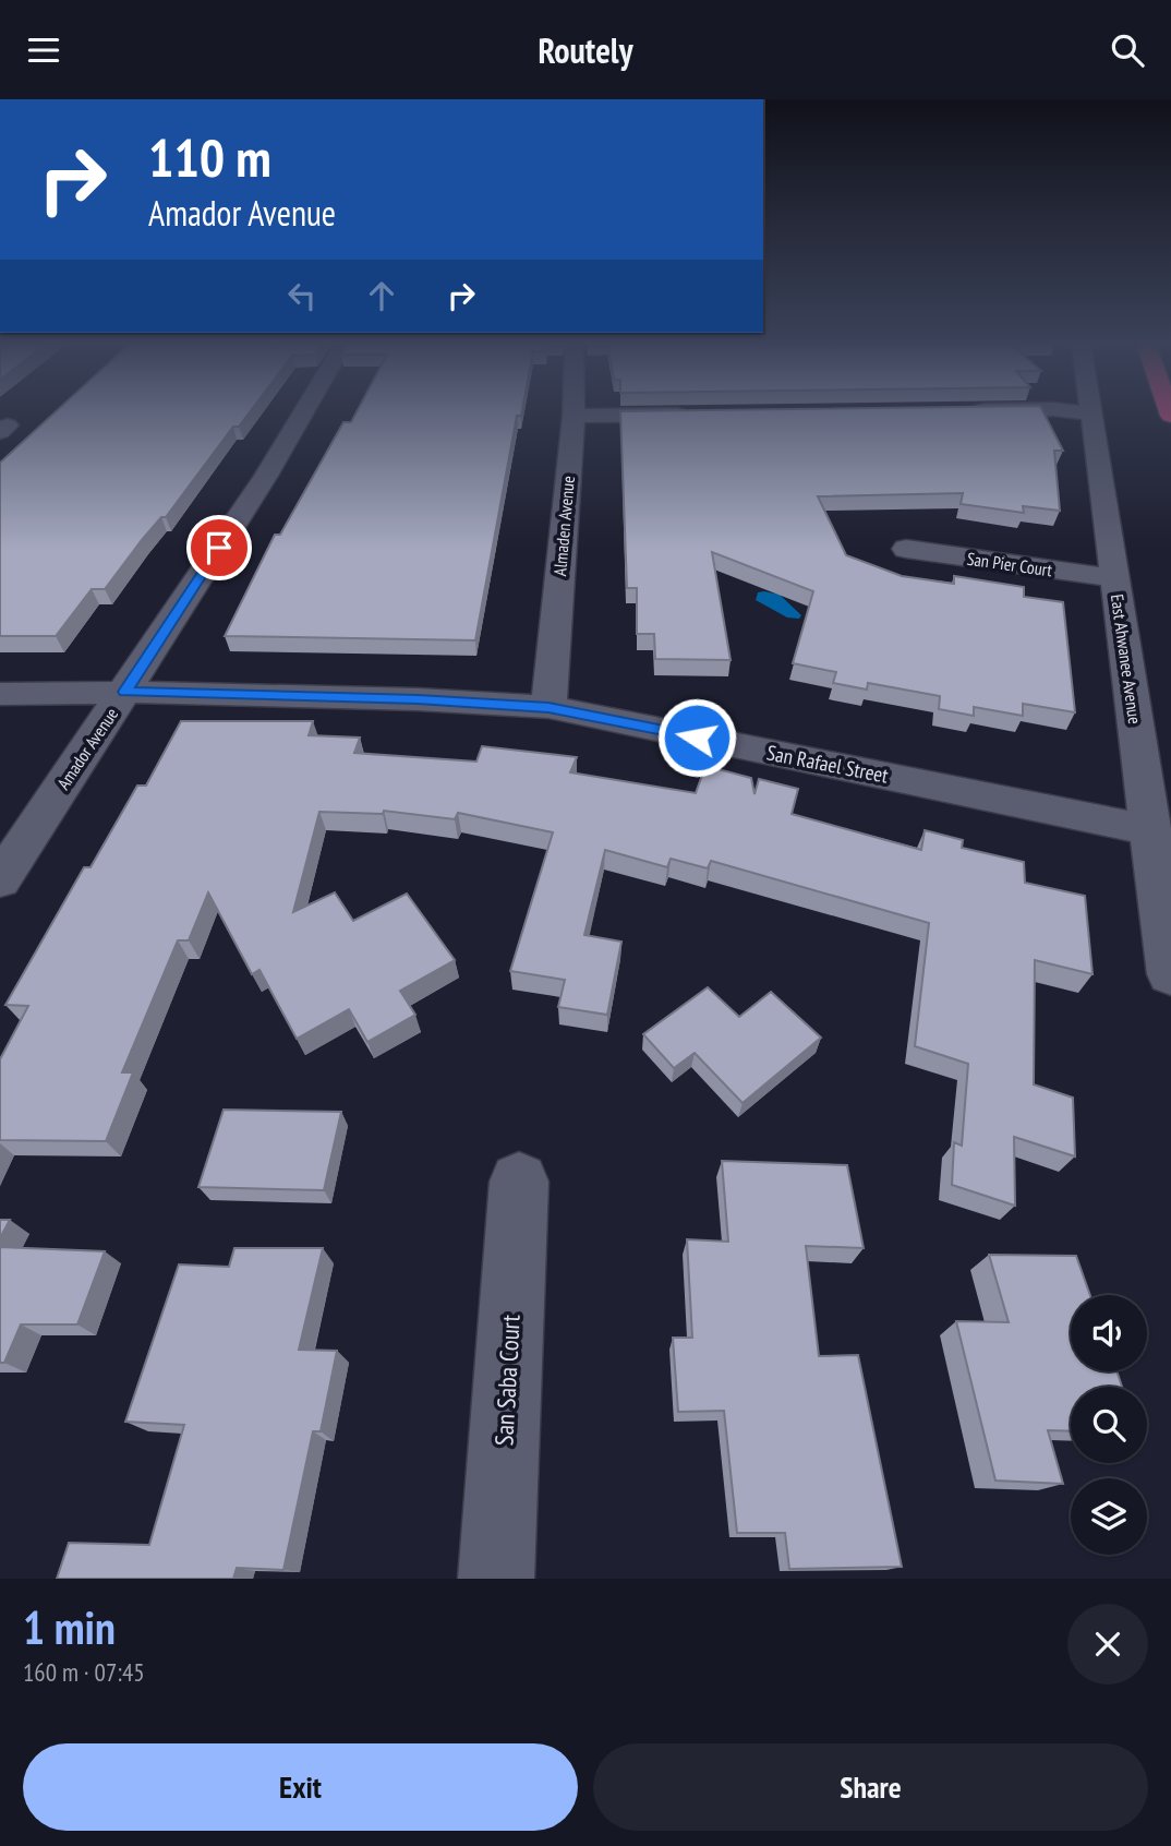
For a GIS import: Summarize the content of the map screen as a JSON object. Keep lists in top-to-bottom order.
{
  "streets": {
    "street": [
      "Almaden Avenue",
      "San Pier Court",
      "East Ahwanee Avenue",
      "Amador Avenue",
      "San Rafael Street",
      "San Saba Court"
    ]
  },
  "crossings": [
    ["Almaden Avenue", "San Rafael Street"],
    ["San Pier Court", "East Ahwanee Avenue"],
    ["East Ahwanee Avenue", "San Rafael Street"],
    ["Amador Avenue", "San Rafael Street"]
  ],
  "page": {
    "header": "Routely",
    "turn": ["110 m", "Amador Avenue"],
    "heading": ["1 min", "160 m · 07:45"],
    "buttons": ["Exit", "Share"]
  }
}
